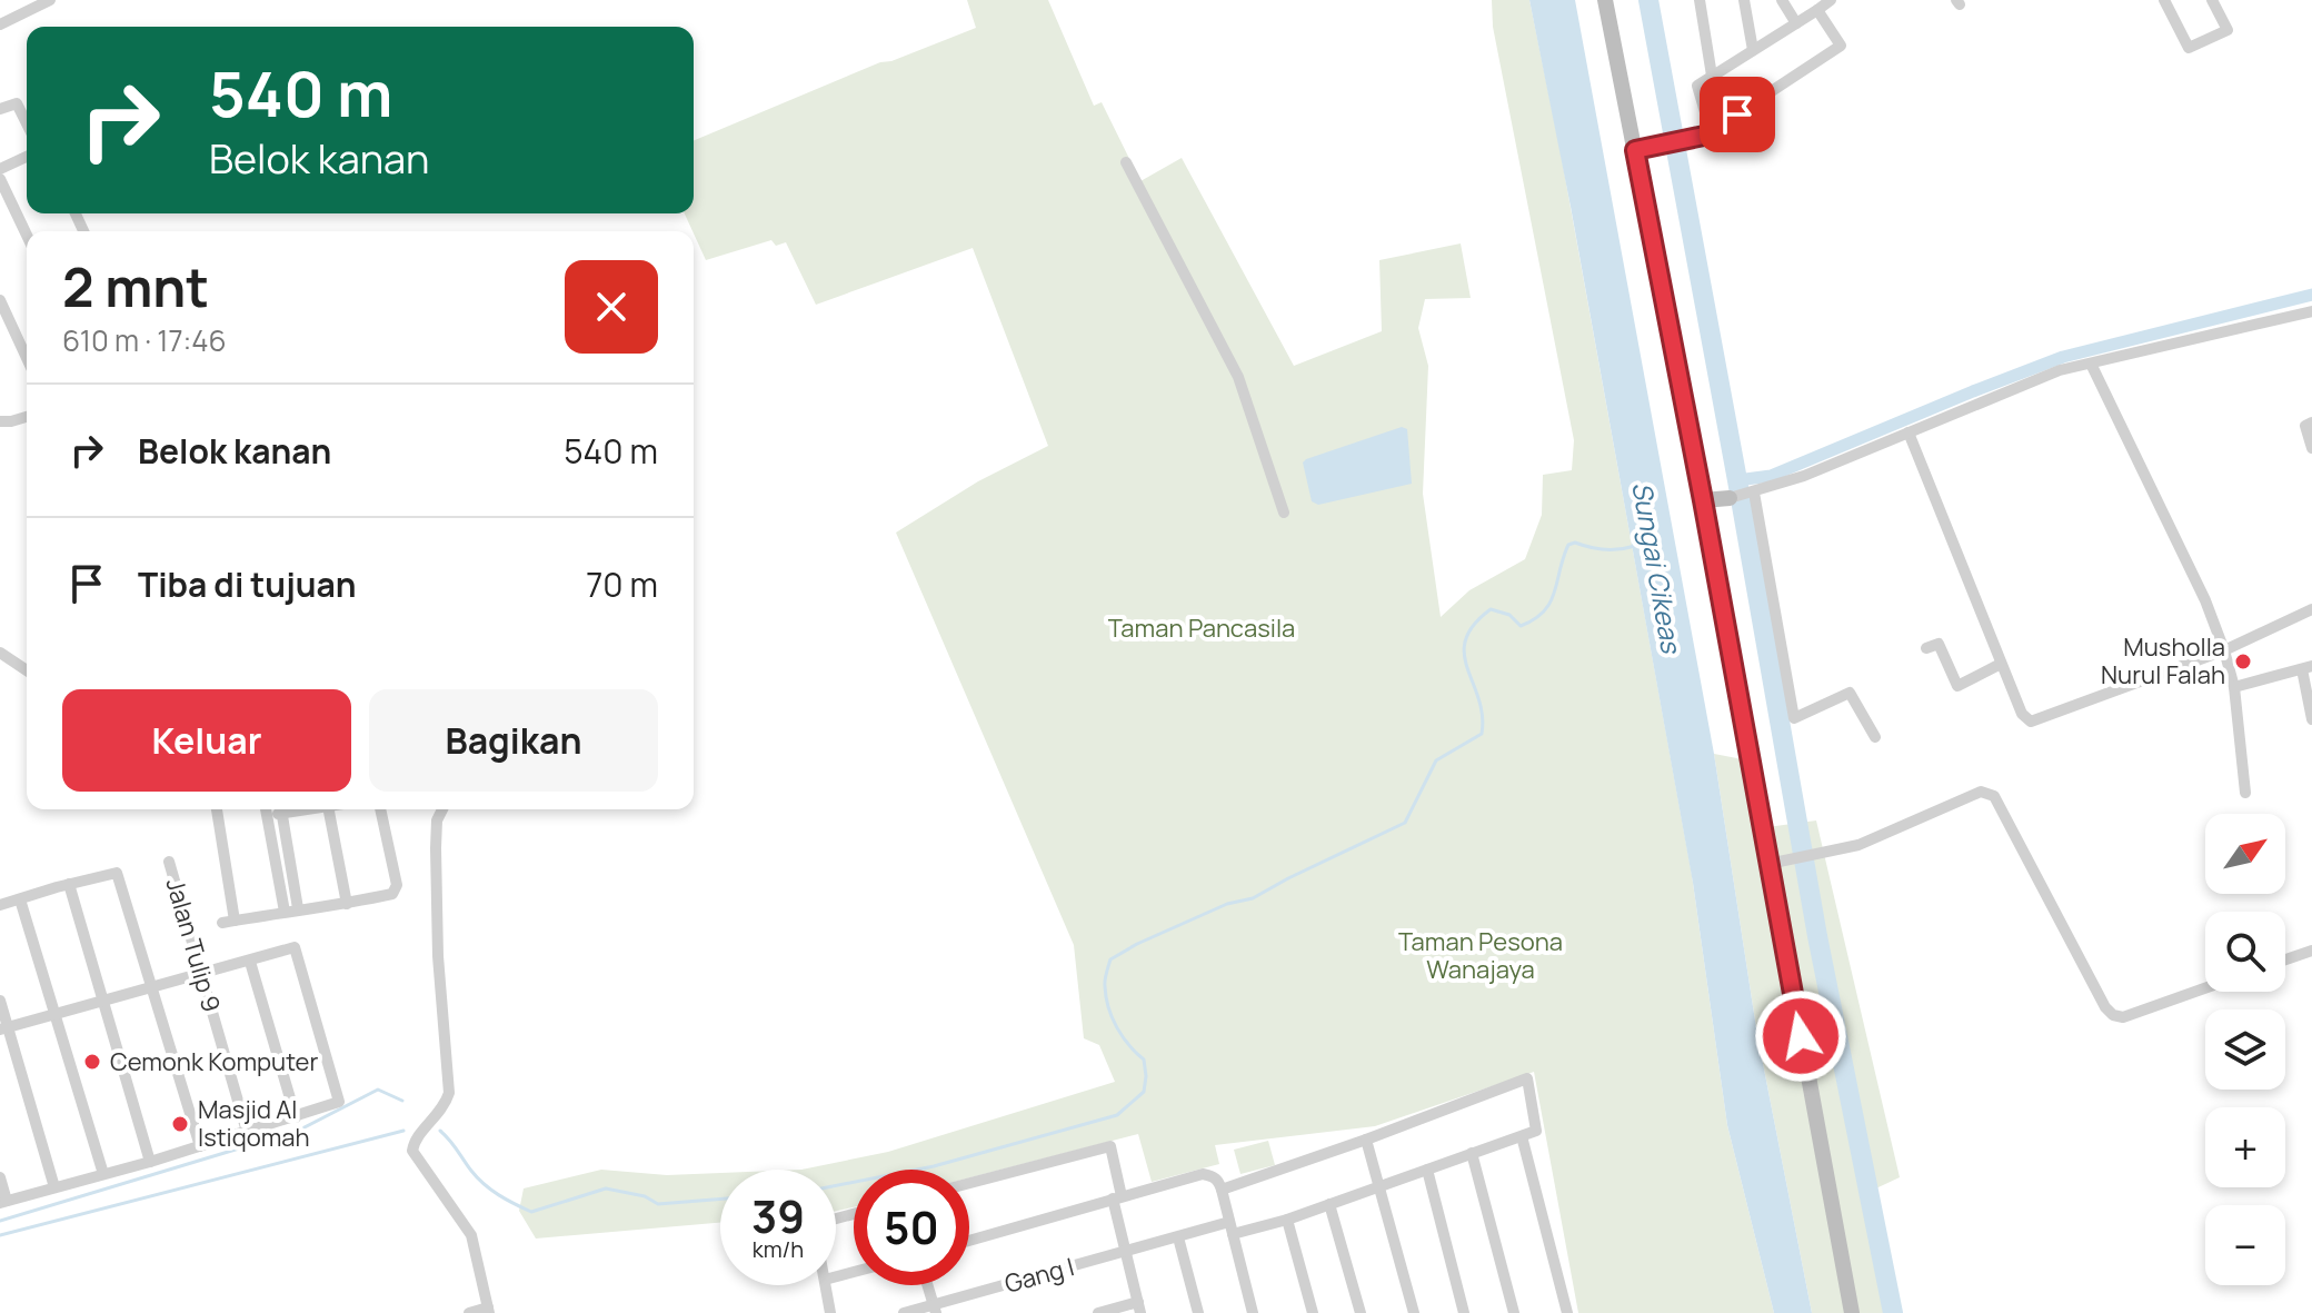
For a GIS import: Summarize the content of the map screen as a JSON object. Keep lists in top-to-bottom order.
{
  "streets": {
    "street": ["Jalan Tulip 9", "Gang I"]
  },
  "water": ["Sungai Cikeas"],
  "parks": ["Taman Pancasila", "Taman Pesona Wanajaya"],
  "places": ["Musholla Nurul Falah", "Cemonk Komputer", "Masjid Al Istiqomah"],
  "north": "top right",
  "page": {
    "turn": ["540 m", "Belok kanan"],
    "heading": ["2 mnt", "610 m · 17:46"],
    "list": [
      {
        "name": "Belok kanan",
        "value": "540 m"
      },
      {
        "name": "Tiba di tujuan",
        "value": "70 m"
      }
    ],
    "buttons": ["Keluar", "Bagikan"],
    "map_buttons": ["+", "−"],
    "speed": "39 km/h",
    "limit": "50"
  }
}
